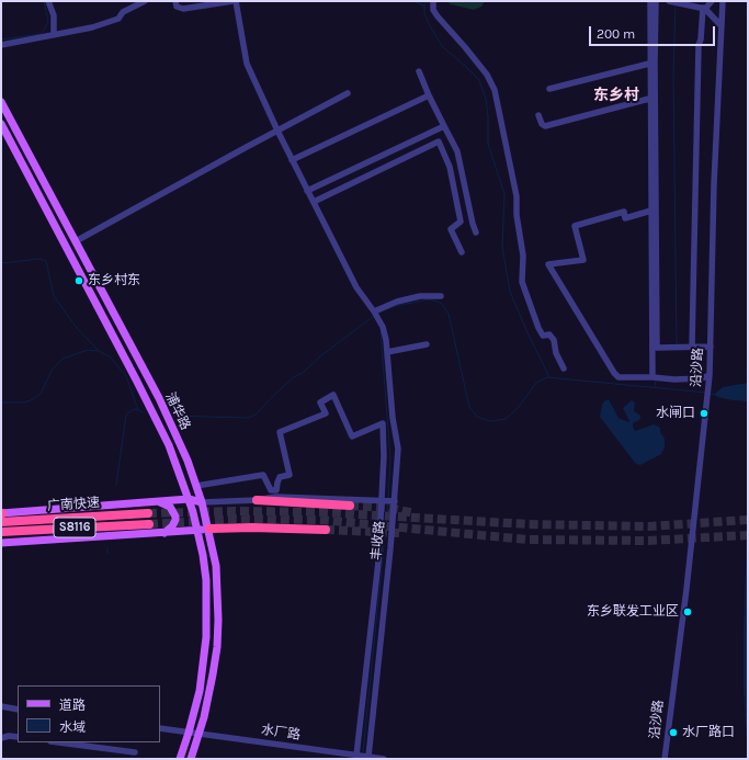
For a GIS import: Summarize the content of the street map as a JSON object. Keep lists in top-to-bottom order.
{
  "streets": {
    "highway": ["广南快速", "S8116"],
    "main road": ["浦华路"],
    "street": ["沿沙路", "丰收路", "水厂路"]
  },
  "crossings": [
    ["浦华路", "水厂路"],
    ["丰收路", "水厂路"]
  ],
  "districts": ["东乡村"],
  "places": [
    "东乡村东",
    "水闸口",
    "东乡联发工业区",
    "水厂路口"
  ],
  "legend": ["道路", "水域"],
  "scale_bar": "200 m"
}
